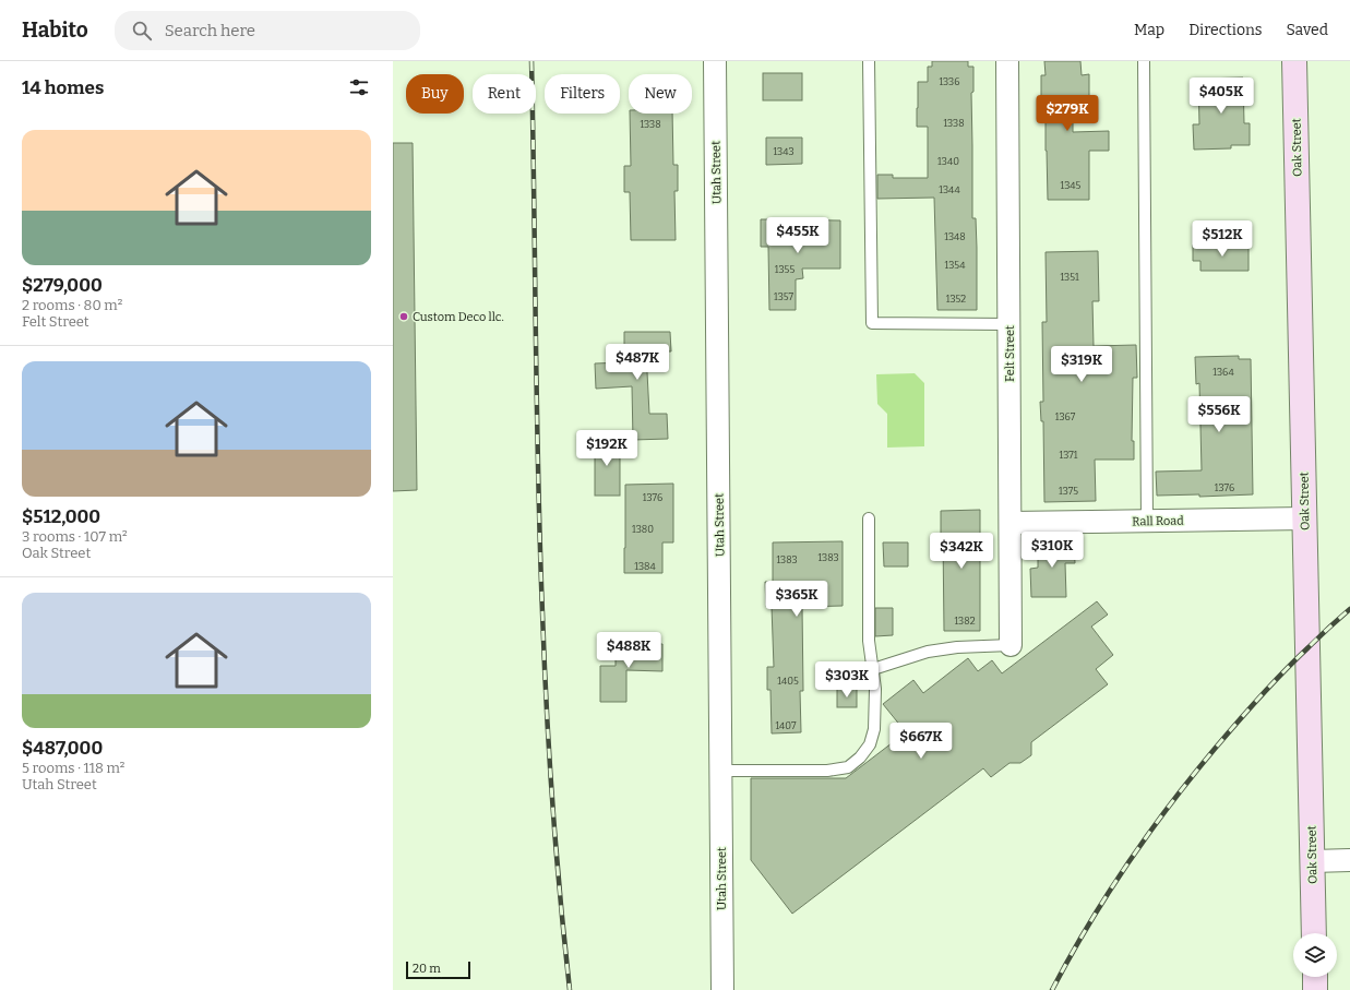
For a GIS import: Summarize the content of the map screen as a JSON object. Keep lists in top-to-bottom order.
{
  "streets": {
    "street": [
      "Oak Street",
      "Utah Street",
      "Felt Street",
      "Rall Road"
    ]
  },
  "crossings": [
    ["Oak Street", "Rall Road"],
    ["Felt Street", "Rall Road"]
  ],
  "places": ["Custom Deco llc."],
  "house_numbers": [
    "1336",
    "1338",
    "1338",
    "1343",
    "1340",
    "1345",
    "1344",
    "1348",
    "1354",
    "1355",
    "1351",
    "1357",
    "1352",
    "1364",
    "1367",
    "1371",
    "1376",
    "1375",
    "1376",
    "1380",
    "1383",
    "1383",
    "1384",
    "1382",
    "1405",
    "1407"
  ],
  "scale_bar": "20 m",
  "page": {
    "header": "Habito",
    "search": "Search here",
    "nav": ["Map", "Directions", "Saved"],
    "heading": "14 homes",
    "chip": [
      "Buy",
      "Rent",
      "Filters",
      "New"
    ],
    "price": [
      "$405K",
      "$279K",
      "$455K",
      "$512K",
      "$487K",
      "$319K",
      "$556K",
      "$192K",
      "$310K",
      "$342K",
      "$365K",
      "$488K",
      "$303K",
      "$667K"
    ],
    "list": [
      {
        "name": "$279,000",
        "note": "2 rooms · 80 m² · Felt Street"
      },
      {
        "name": "$512,000",
        "note": "3 rooms · 107 m² · Oak Street"
      },
      {
        "name": "$487,000",
        "note": "5 rooms · 118 m² · Utah Street"
      }
    ],
    "scale": "20 m"
  }
}
